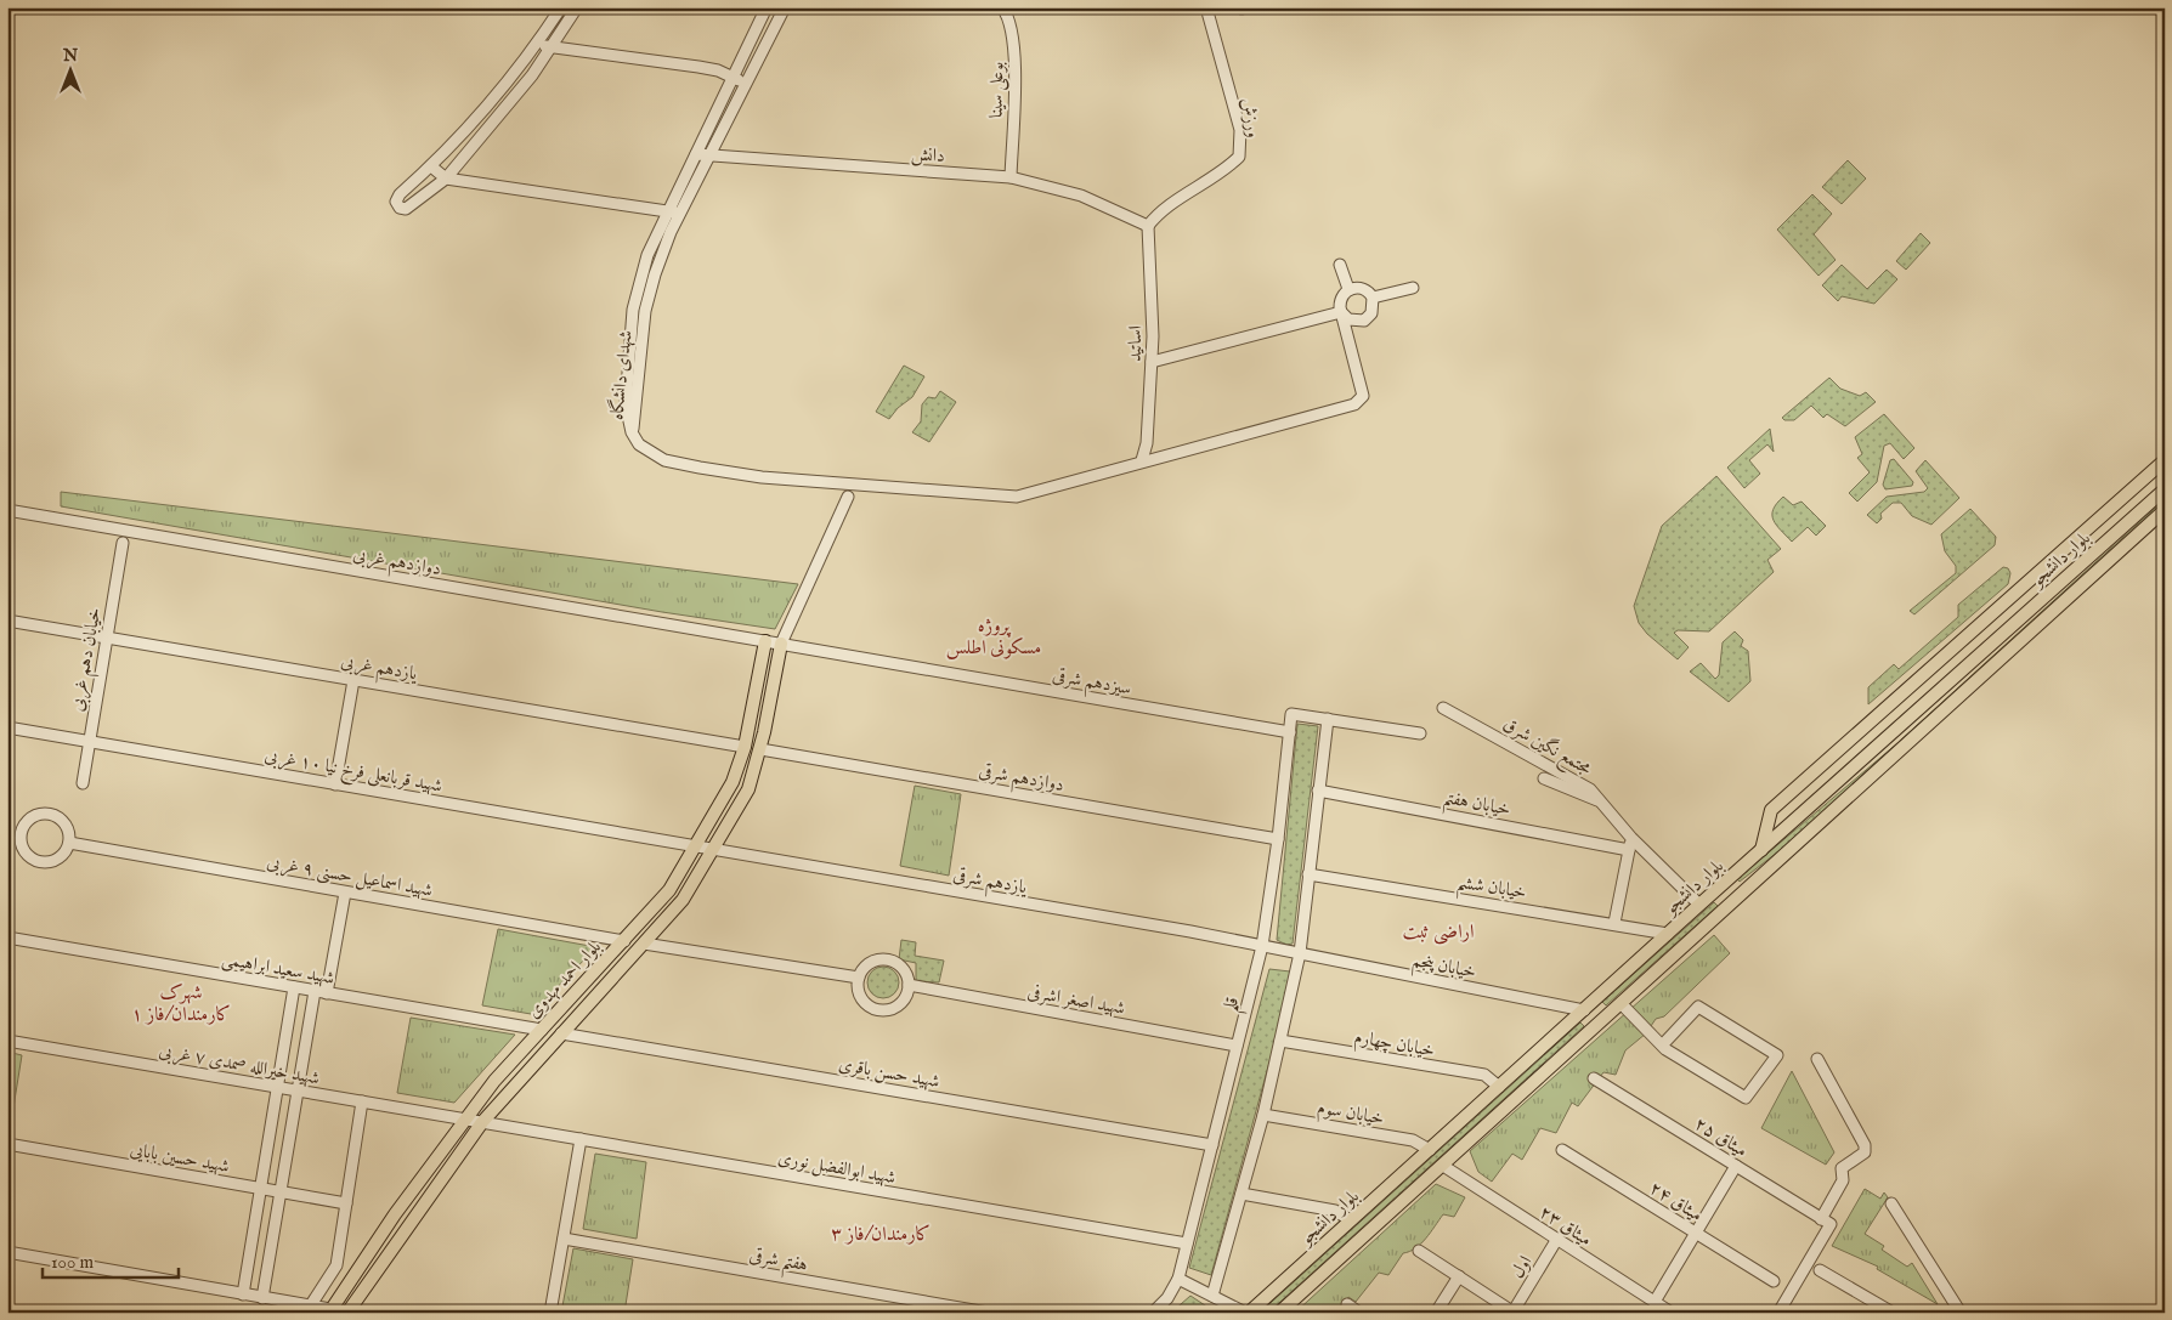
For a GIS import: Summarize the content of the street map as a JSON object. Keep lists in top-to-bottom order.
{
  "streets": {
    "main road": ["بلوار دانشجو", "بلوار احمد مهدوی"],
    "street": [
      "بوعلی سینا",
      "ورزش",
      "دانش",
      "اساتید",
      "شهدای دانشگاه",
      "دوازدهم غربی",
      "خیابان دهم غربی",
      "یازدهم غربی",
      "سیزدهم شرقی",
      "مجتمع نگین شرق",
      "شهید قربانعلی فرخ نیا ۱۰ غربی",
      "دوازدهم شرقی",
      "خیابان هفتم",
      "شهید اسماعیل حسنی ۹ غربی",
      "یازدهم شرقی",
      "خیابان ششم",
      "خیابان پنجم",
      "شهید سعید ابراهیمی",
      "شهید اصغر اشرفی",
      "قلم",
      "خیابان چهارم",
      "شهید خیرالله صمدی ۷ غربی",
      "شهید حسن باقری",
      "خیابان سوم",
      "میثاق ۲۵",
      "شهید حسین بابایی",
      "شهید ابوالفضل نوری",
      "میثاق ۲۴",
      "میثاق ۲۳",
      "هفتم شرقی",
      "اول"
    ]
  },
  "crossings": [
    ["بوعلی سینا", "دانش"],
    ["ورزش", "دانش"],
    ["ورزش", "اساتید"],
    ["دانش", "اساتید"],
    ["دانش", "شهدای دانشگاه"],
    ["اساتید", "شهدای دانشگاه"],
    ["بلوار دانشجو", "مجتمع نگین شرق"],
    ["بلوار دانشجو", "خیابان ششم"],
    ["بلوار دانشجو", "خیابان پنجم"],
    ["بلوار دانشجو", "خیابان چهارم"],
    ["بلوار دانشجو", "خیابان سوم"],
    ["بلوار دانشجو", "میثاق ۲۳"],
    ["دوازدهم غربی", "سیزدهم شرقی"],
    ["دوازدهم غربی", "بلوار احمد مهدوی"],
    ["خیابان دهم غربی", "یازدهم غربی"],
    ["خیابان دهم غربی", "شهید قربانعلی فرخ نیا ۱۰ غربی"],
    ["یازدهم غربی", "بلوار احمد مهدوی"],
    ["سیزدهم شرقی", "بلوار احمد مهدوی"],
    ["سیزدهم شرقی", "قلم"],
    ["شهید قربانعلی فرخ نیا ۱۰ غربی", "یازدهم شرقی"],
    ["شهید قربانعلی فرخ نیا ۱۰ غربی", "بلوار احمد مهدوی"],
    ["دوازدهم شرقی", "بلوار احمد مهدوی"],
    ["دوازدهم شرقی", "قلم"],
    ["شهید اسماعیل حسنی ۹ غربی", "بلوار احمد مهدوی"],
    ["یازدهم شرقی", "خیابان پنجم"],
    ["یازدهم شرقی", "بلوار احمد مهدوی"],
    ["یازدهم شرقی", "قلم"],
    ["شهید سعید ابراهیمی", "بلوار احمد مهدوی"],
    ["بلوار احمد مهدوی", "شهید خیرالله صمدی ۷ غربی"],
    ["بلوار احمد مهدوی", "شهید حسن باقری"],
    ["بلوار احمد مهدوی", "شهید ابوالفضل نوری"],
    ["شهید اصغر اشرفی", "قلم"],
    ["قلم", "شهید حسن باقری"],
    ["قلم", "شهید ابوالفضل نوری"],
    ["شهید خیرالله صمدی ۷ غربی", "شهید ابوالفضل نوری"],
    ["میثاق ۲۳", "اول"]
  ],
  "districts": [
    "پروژه مسکونی اطلس",
    "اراضی ثبت",
    "شهرک کارمندان/فاز ۱",
    "کارمندان/فاز ۳"
  ],
  "scale_bar": "100 m",
  "north": "top"
}
